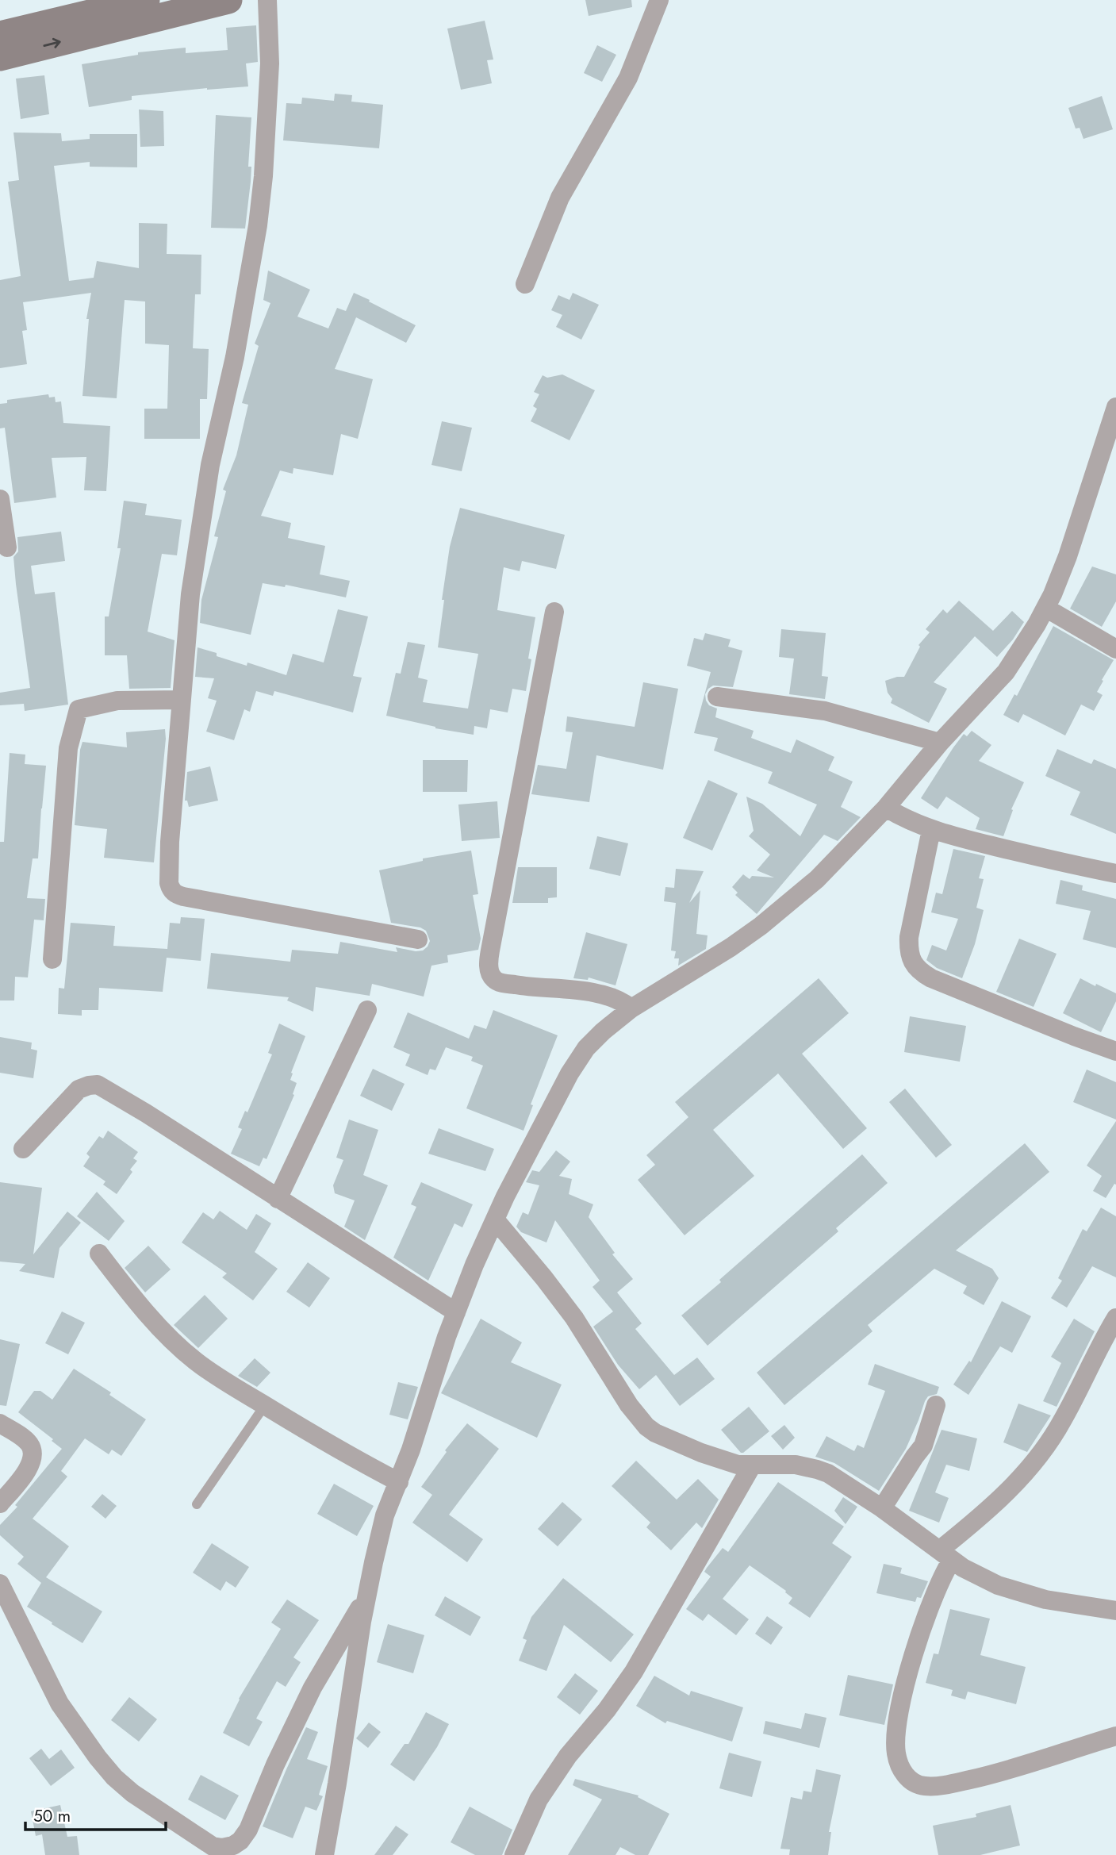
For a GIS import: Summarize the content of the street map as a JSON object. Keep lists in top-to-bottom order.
{
  "scale_bar": "50 m"
}
